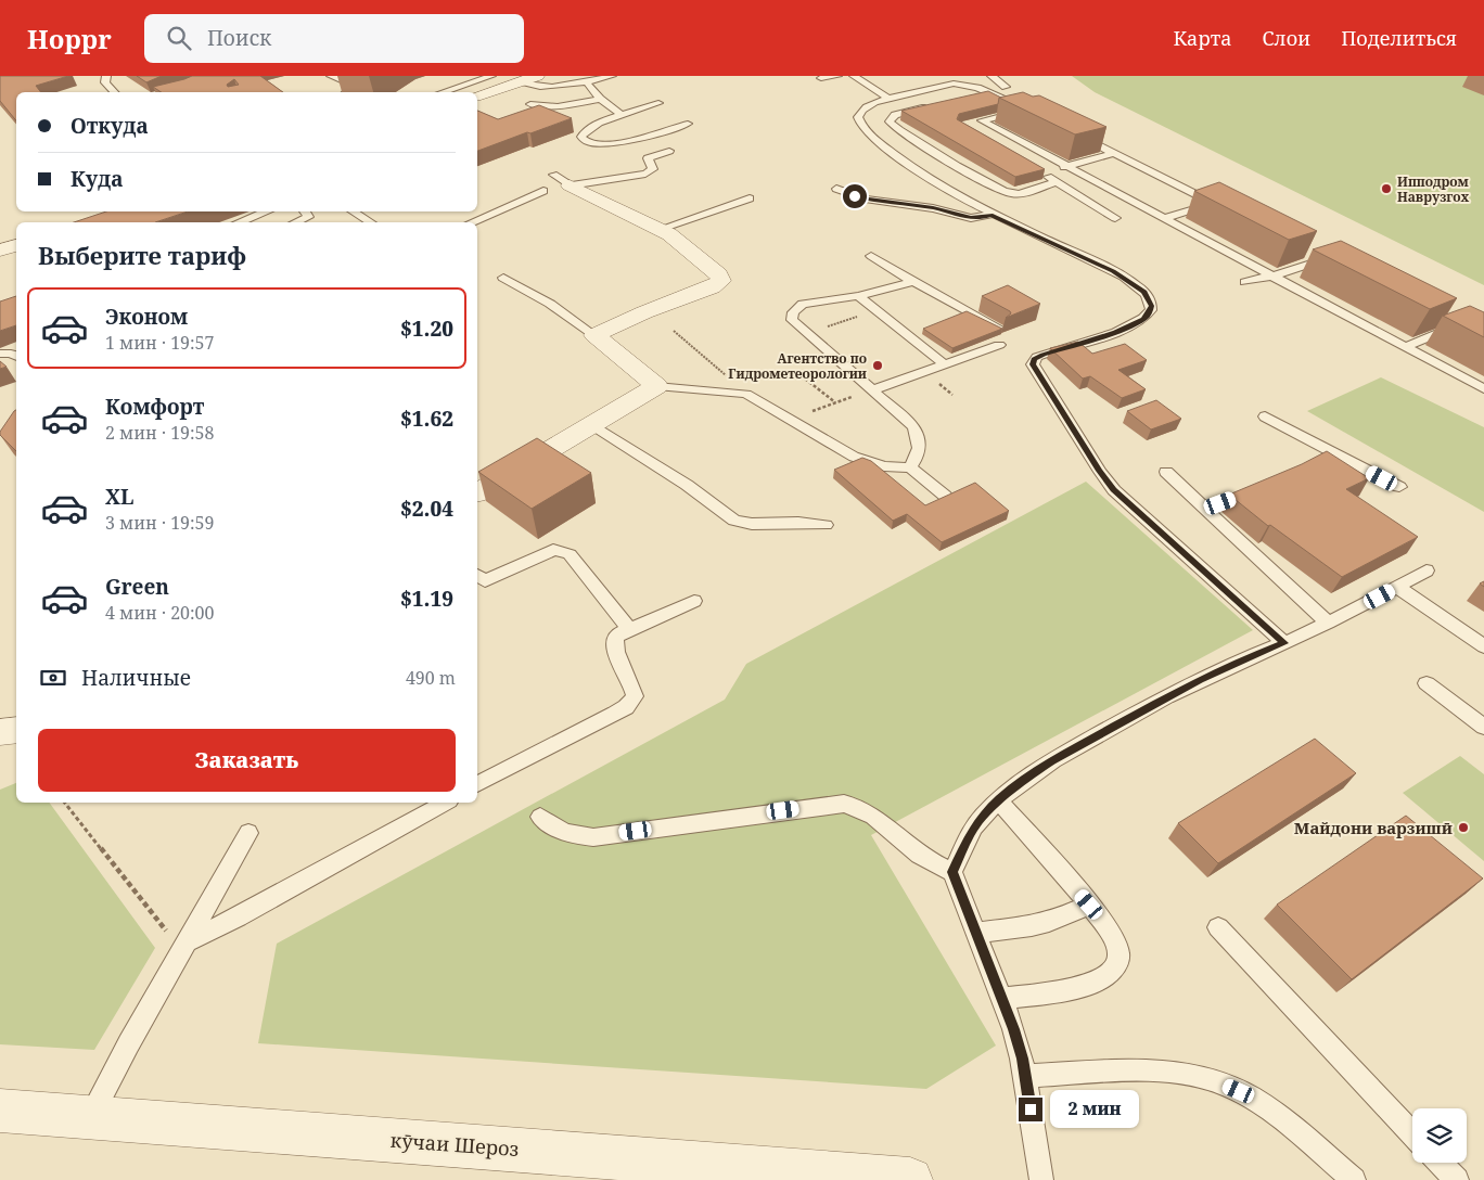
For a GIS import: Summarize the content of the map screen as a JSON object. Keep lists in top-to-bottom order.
{
  "streets": {
    "street": ["кӯчаи Шероз"]
  },
  "places": ["Ипподром Наврузгох", "Агентство по Гидрометеорологии", "Майдони варзишӣ"],
  "page": {
    "header": "Hoppr",
    "search": "Поиск",
    "nav": ["Карта", "Слои", "Поделиться"],
    "banner": ["Откуда", "Куда"],
    "heading": "Выберите тариф",
    "list": [
      {
        "name": "Эконом",
        "note": "1 мин · 19:57",
        "value": "$1.20"
      },
      {
        "name": "Комфорт",
        "note": "2 мин · 19:58",
        "value": "$1.62"
      },
      {
        "name": "XL",
        "note": "3 мин · 19:59",
        "value": "$2.04"
      },
      {
        "name": "Green",
        "note": "4 мин · 20:00",
        "value": "$1.19"
      }
    ],
    "pay": ["Наличные", "490 m"],
    "buttons": "Заказать",
    "bubble": "2 мин"
  }
}
